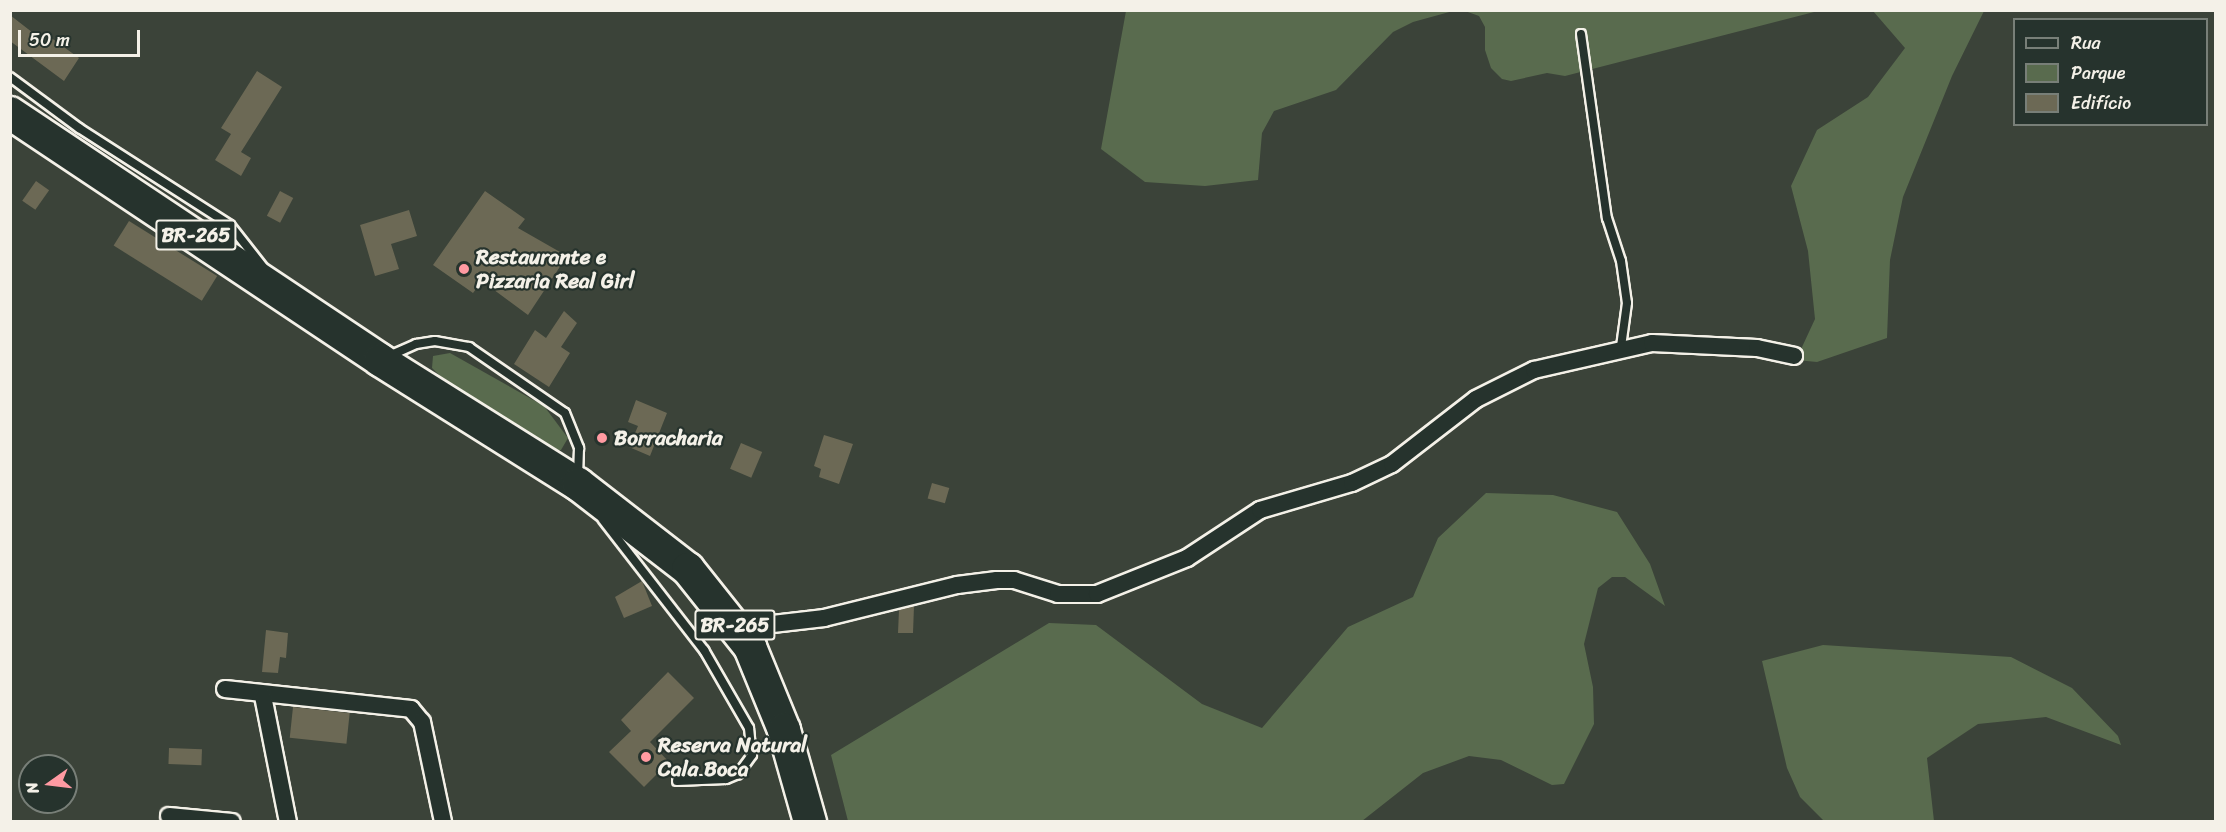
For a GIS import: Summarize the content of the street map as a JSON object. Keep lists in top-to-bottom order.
{
  "streets": {
    "highway": ["BR-265"]
  },
  "places": ["Restaurante e Pizzaria Real Girl", "Borracharia", "Reserva Natural Cala Boca"],
  "legend": ["Rua", "Parque", "Edifício"],
  "scale_bar": "50 m",
  "north": "left"
}
